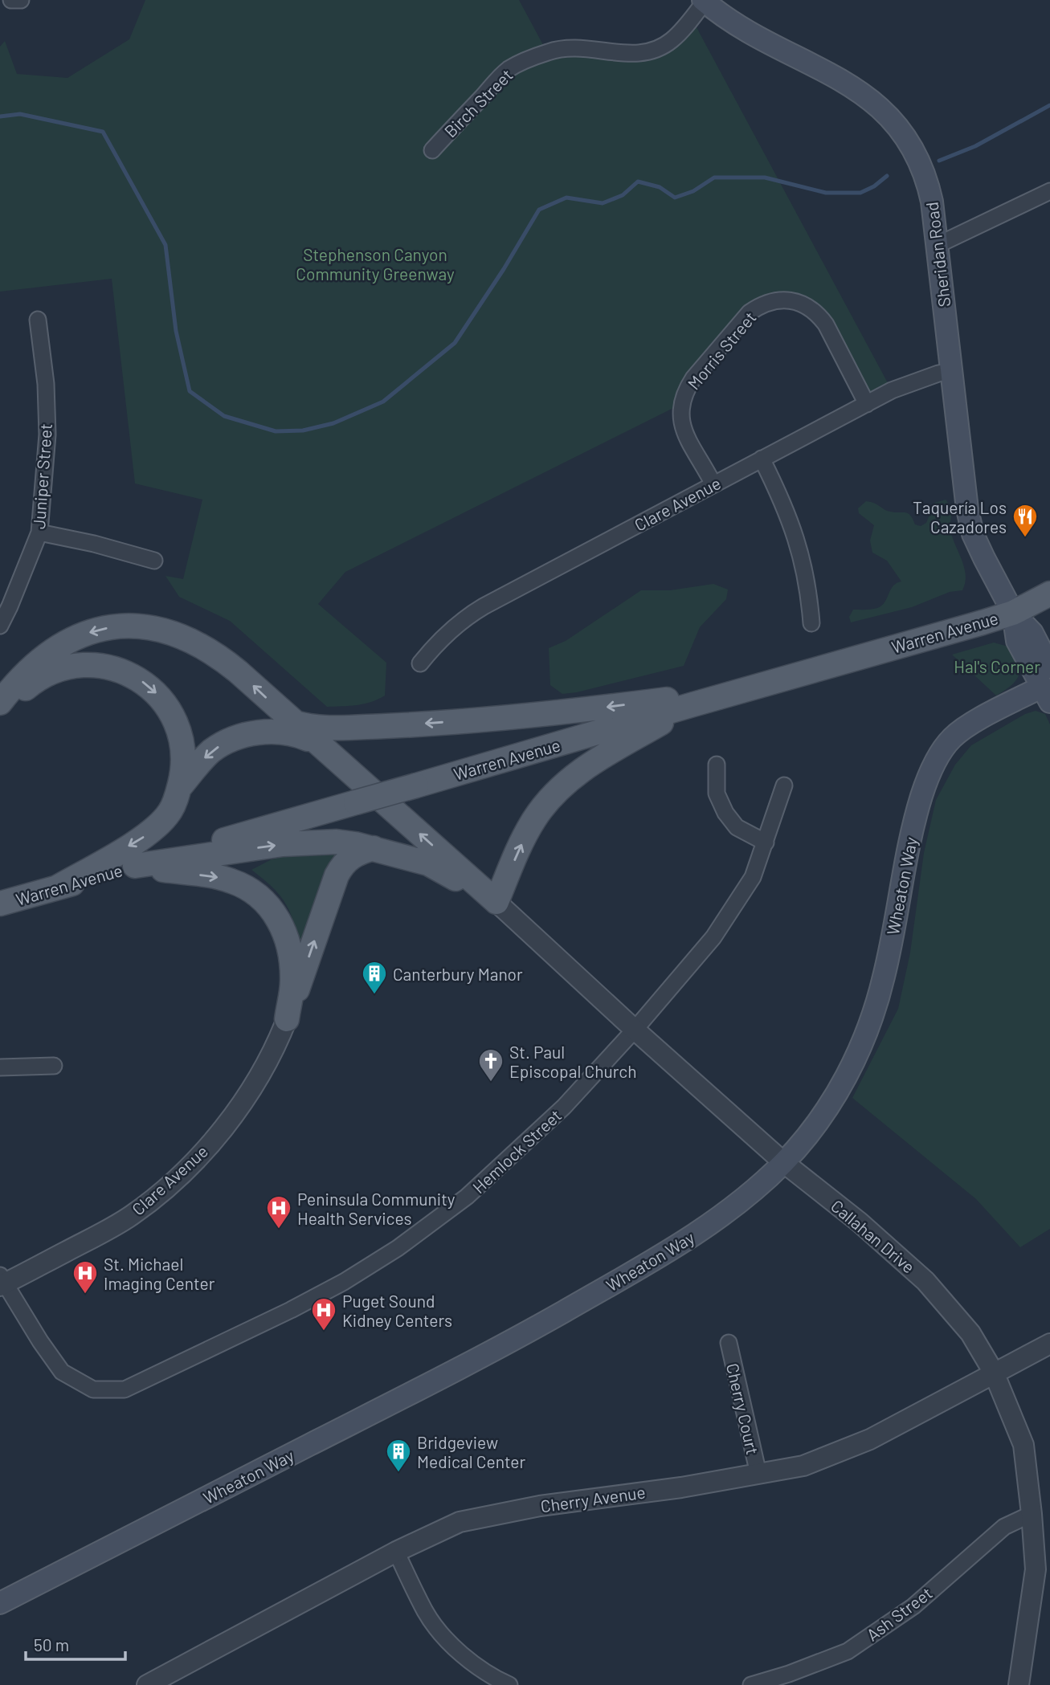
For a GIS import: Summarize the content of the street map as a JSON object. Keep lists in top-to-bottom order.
{
  "streets": {
    "main road": ["Sheridan Road", "Warren Avenue", "Wheaton Way"],
    "street": [
      "Birch Street",
      "Morris Street",
      "Juniper Street",
      "Clare Avenue",
      "Hemlock Street",
      "Callahan Drive",
      "Cherry Court",
      "Cherry Avenue",
      "Ash Street"
    ]
  },
  "crossings": [
    ["Birch Street", "Sheridan Road"],
    ["Sheridan Road", "Clare Avenue"],
    ["Sheridan Road", "Warren Avenue"],
    ["Sheridan Road", "Wheaton Way"],
    ["Morris Street", "Clare Avenue"],
    ["Clare Avenue", "Hemlock Street"],
    ["Wheaton Way", "Callahan Drive"],
    ["Hemlock Street", "Callahan Drive"],
    ["Callahan Drive", "Cherry Avenue"],
    ["Callahan Drive", "Ash Street"],
    ["Cherry Court", "Cherry Avenue"]
  ],
  "parks": ["Stephenson Canyon Community Greenway", "Hal's Corner"],
  "places": {
    "restaurant": ["Taquería Los Cazadores"],
    "building": ["Canterbury Manor", "Bridgeview Medical Center"],
    "church": ["St. Paul Episcopal Church"],
    "hospital": ["Peninsula Community Health Services", "St. Michael Imaging Center", "Puget Sound Kidney Centers"]
  },
  "scale_bar": "50 m"
}
